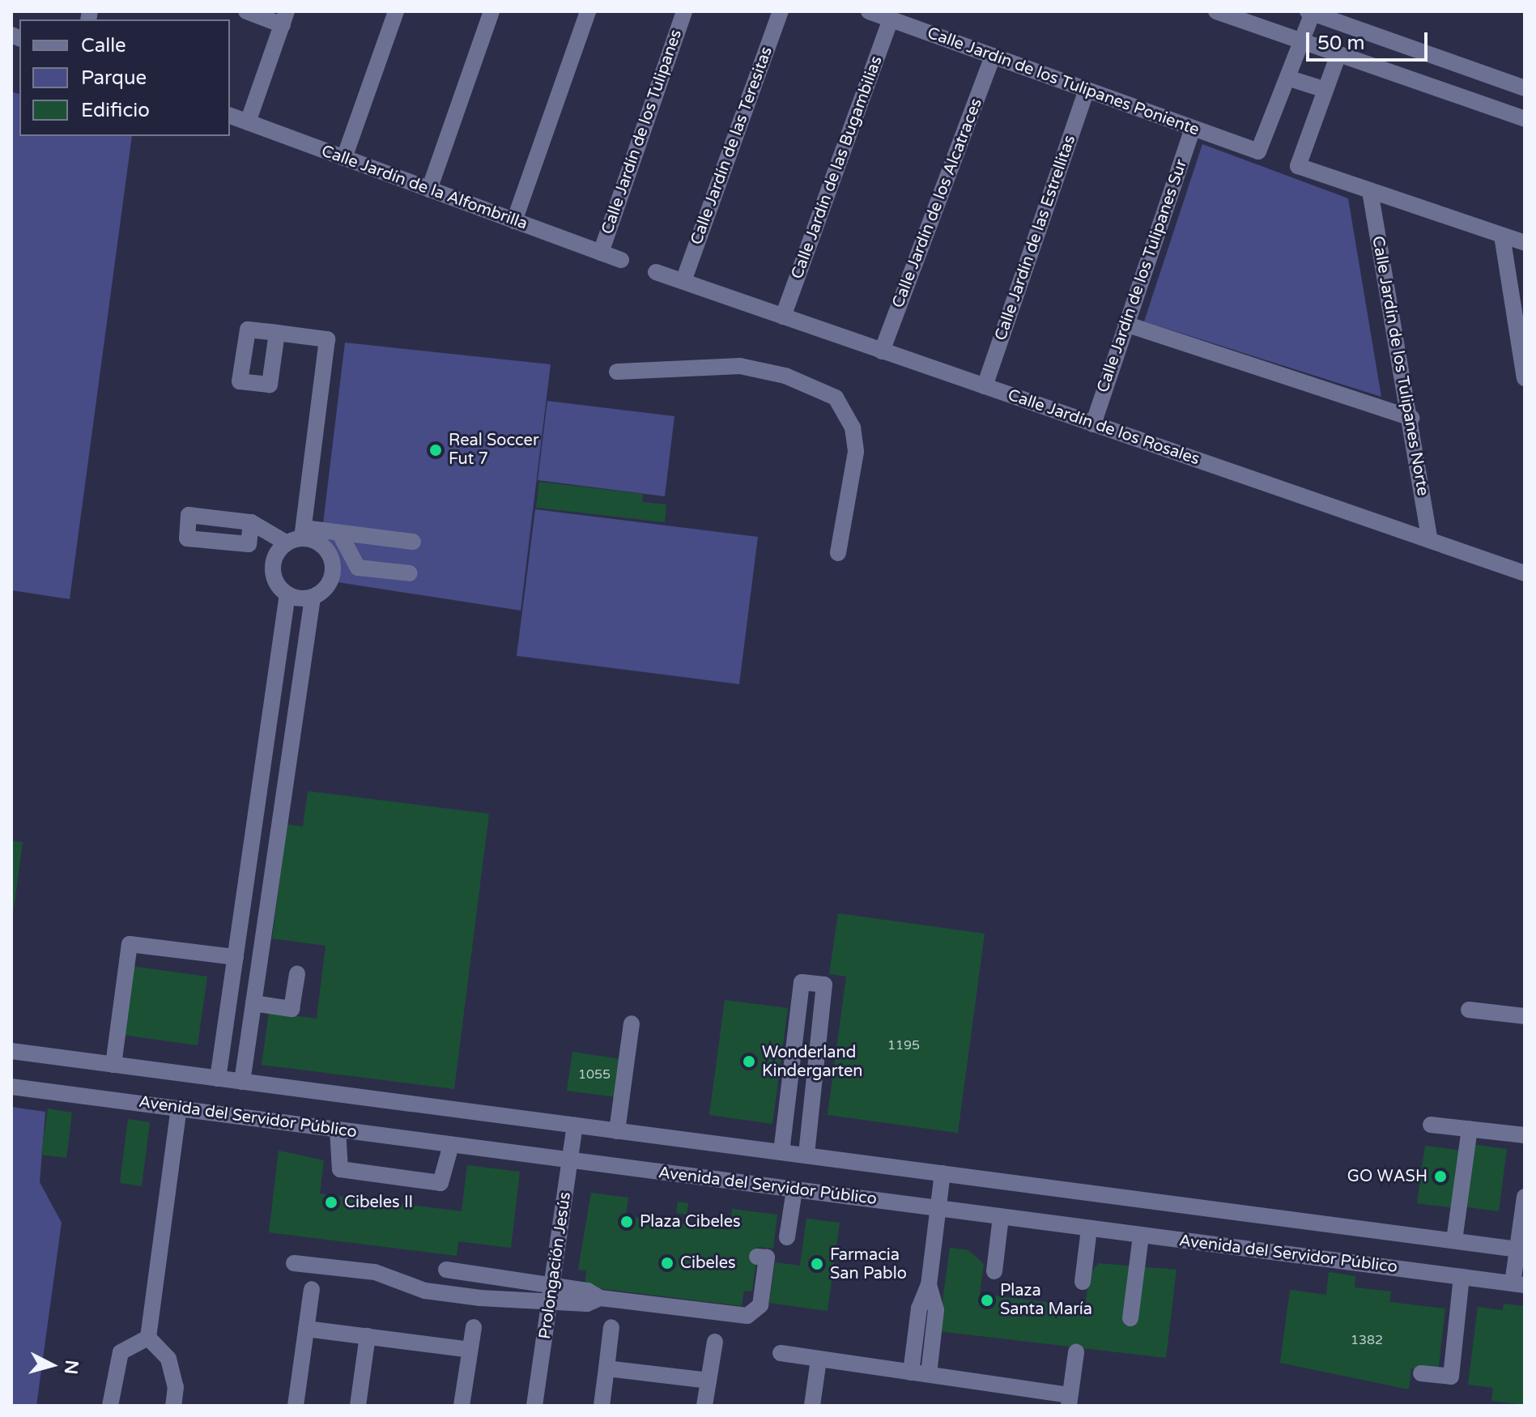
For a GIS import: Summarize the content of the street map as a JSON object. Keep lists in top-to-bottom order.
{
  "streets": {
    "street": [
      "Calle Jardín de los Tulipanes Poniente",
      "Calle Jardín de los Tulipanes",
      "Calle Jardín de las Teresitas",
      "Calle Jardín de las Bugambilias",
      "Calle Jardín de la Alfombrilla",
      "Calle Jardín de los Alcatraces",
      "Calle Jardín de las Estrellitas",
      "Calle Jardín de los Tulipanes Sur",
      "Calle Jardín de los Tulipanes Norte",
      "Calle Jardín de los Rosales",
      "Avenida del Servidor Público",
      "Prolongación Jesús"
    ]
  },
  "crossings": [
    ["Calle Jardín de los Tulipanes Poniente", "Calle Jardín de las Bugambilias"],
    ["Calle Jardín de los Tulipanes Poniente", "Calle Jardín de los Alcatraces"],
    ["Calle Jardín de los Tulipanes Poniente", "Calle Jardín de las Estrellitas"],
    ["Calle Jardín de los Tulipanes Poniente", "Calle Jardín de los Tulipanes Sur"],
    ["Calle Jardín de los Tulipanes", "Calle Jardín de la Alfombrilla"],
    ["Calle Jardín de las Teresitas", "Calle Jardín de los Rosales"],
    ["Calle Jardín de las Bugambilias", "Calle Jardín de los Rosales"],
    ["Calle Jardín de los Alcatraces", "Calle Jardín de los Rosales"],
    ["Calle Jardín de las Estrellitas", "Calle Jardín de los Rosales"],
    ["Calle Jardín de los Tulipanes Sur", "Calle Jardín de los Rosales"],
    ["Calle Jardín de los Tulipanes Norte", "Calle Jardín de los Rosales"],
    ["Avenida del Servidor Público", "Prolongación Jesús"]
  ],
  "places": [
    "Real Soccer Fut 7",
    "Wonderland Kindergarten",
    "GO WASH",
    "Cibeles II",
    "Plaza Cibeles",
    "Cibeles",
    "Farmacia San Pablo",
    "Plaza Santa María"
  ],
  "house_numbers": ["1195", "1055", "1382"],
  "legend": ["Calle", "Parque", "Edificio"],
  "scale_bar": "50 m",
  "north": "right"
}
